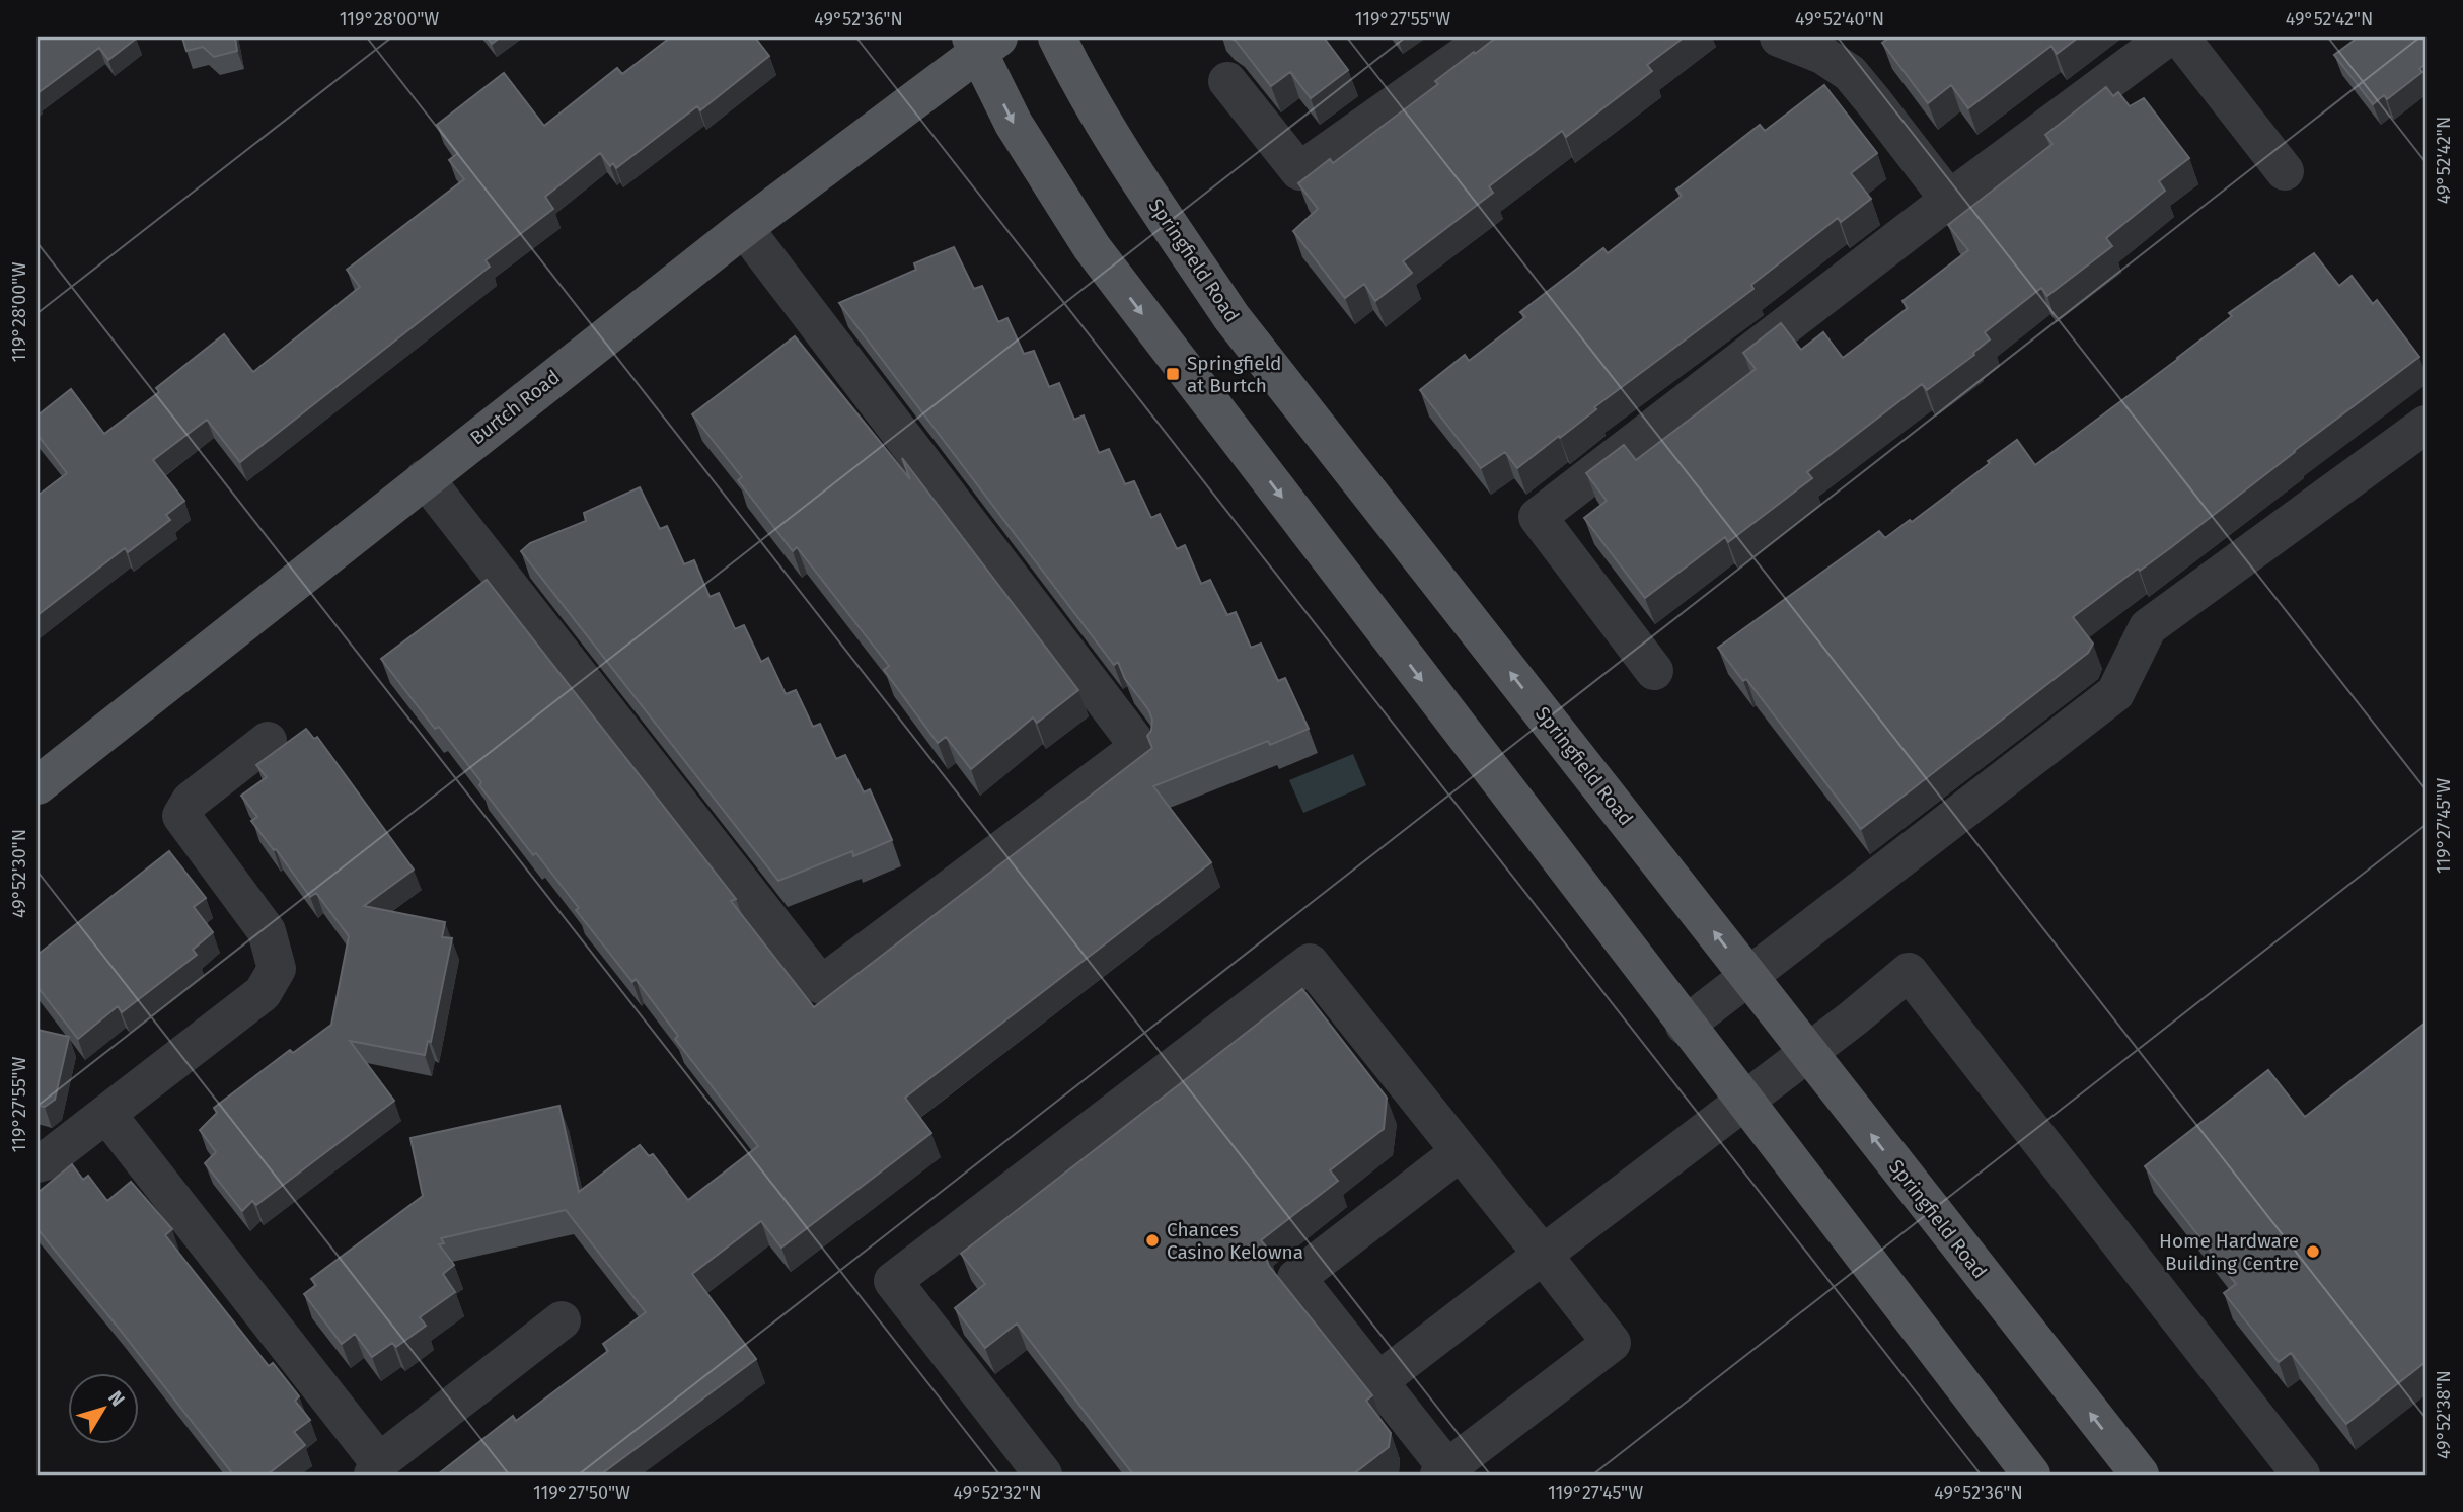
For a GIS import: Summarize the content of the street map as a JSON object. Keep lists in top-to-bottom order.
{
  "streets": {
    "main road": ["Springfield Road", "Burtch Road"]
  },
  "places": {
    "transit": ["Springfield at Burtch"],
    "other": ["Chances Casino Kelowna", "Home Hardware Building Centre"]
  },
  "north": "top right",
  "coordinates": [
    "119°28'00\"W",
    "49°52'36\"N",
    "119°27'55\"W",
    "49°52'40\"N",
    "49°52'42\"N",
    "119°27'45\"W",
    "49°52'30\"N",
    "49°52'38\"N",
    "119°27'50\"W",
    "49°52'32\"N"
  ]
}
